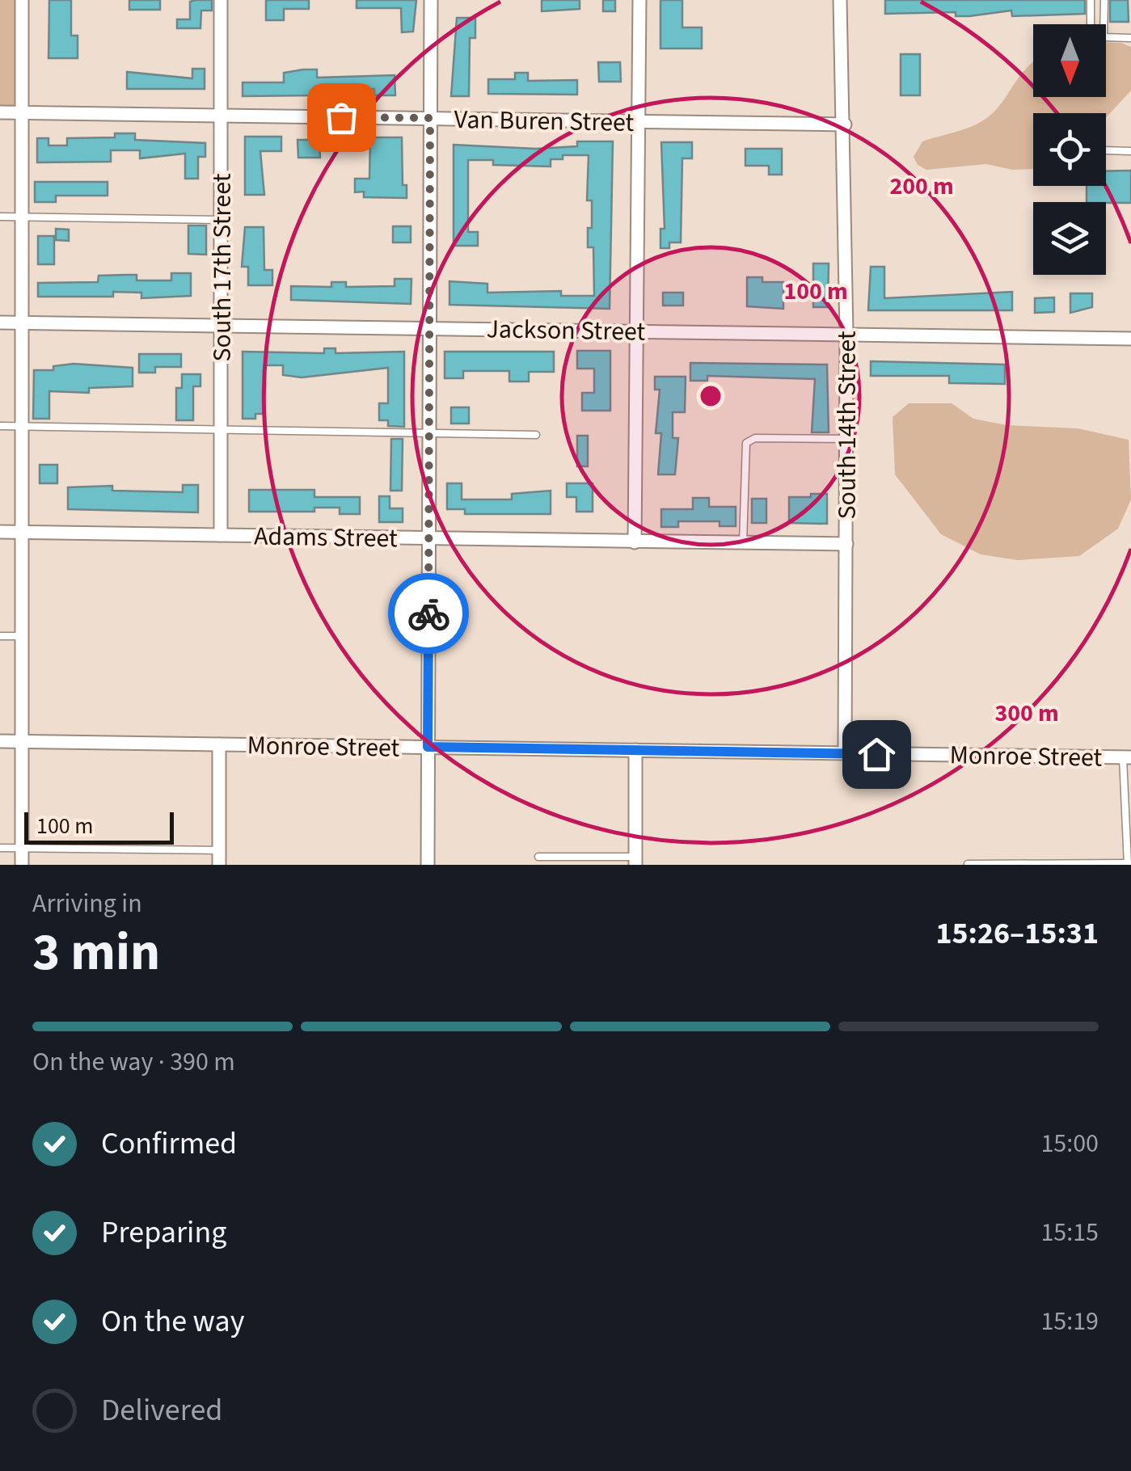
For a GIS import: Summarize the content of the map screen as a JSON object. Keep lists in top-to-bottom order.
{
  "streets": {
    "street": [
      "Van Buren Street",
      "South 17th Street",
      "Jackson Street",
      "South 14th Street",
      "Adams Street",
      "Monroe Street"
    ]
  },
  "crossings": [
    ["Van Buren Street", "South 17th Street"],
    ["Van Buren Street", "South 14th Street"],
    ["South 17th Street", "Jackson Street"],
    ["South 17th Street", "Adams Street"],
    ["Jackson Street", "South 14th Street"],
    ["South 14th Street", "Adams Street"],
    ["South 14th Street", "Monroe Street"]
  ],
  "scale_bar": "100 m",
  "north": "bottom",
  "page": {
    "scale": "100 m",
    "heading": ["3 min", "Arriving in", "15:26–15:31"],
    "bar": "On the way · 390 m",
    "list": [
      ["Confirmed", "15:00"],
      ["Preparing", "15:15"],
      ["On the way", "15:19"],
      "Delivered"
    ]
  },
  "rings": ["200 m", "100 m", "300 m"]
}
